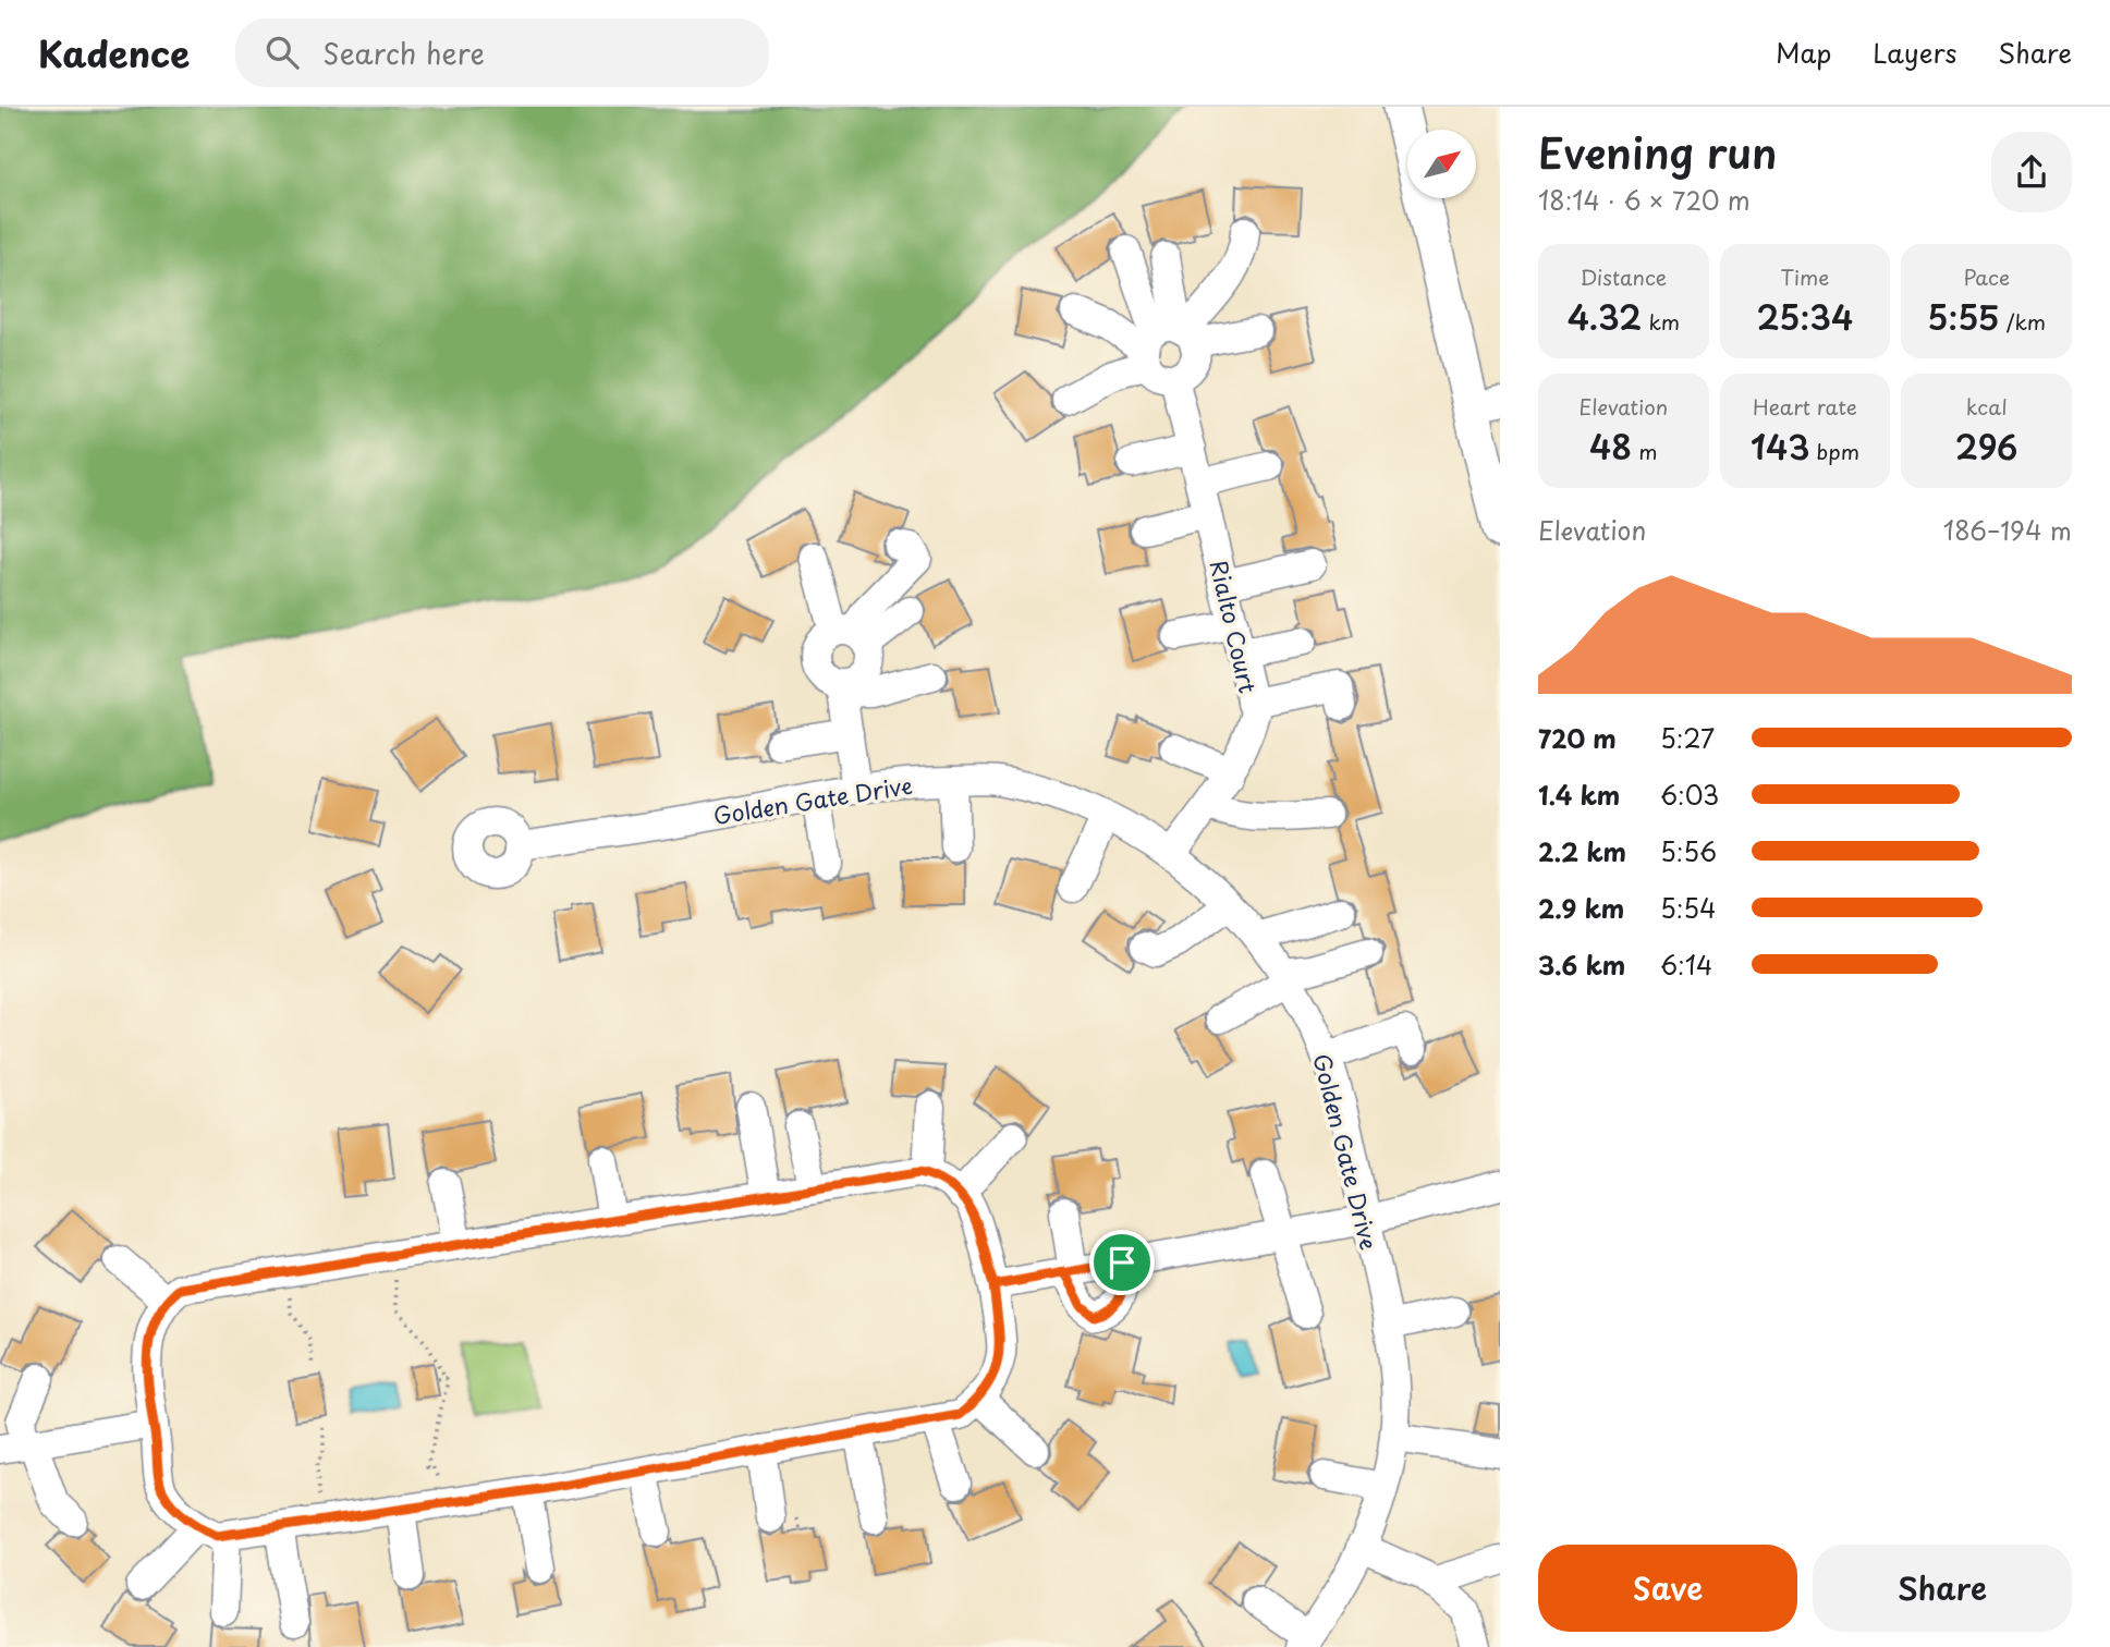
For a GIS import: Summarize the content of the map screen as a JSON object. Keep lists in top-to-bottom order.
{
  "streets": {
    "street": ["Rialto Court", "Golden Gate Drive"]
  },
  "crossings": [
    ["Rialto Court", "Golden Gate Drive"]
  ],
  "north": "top right",
  "page": {
    "header": "Kadence",
    "search": "Search here",
    "nav": ["Map", "Layers", "Share"],
    "heading": ["Evening run", "18:14 · 6 × 720 m"],
    "stats": [
      ["Distance", "4.32 km"],
      ["Time", "25:34"],
      ["Pace", "5:55 /km"],
      ["Elevation", "48 m"],
      ["Heart rate", "143 bpm"],
      ["kcal", "296"]
    ],
    "chart": ["Elevation", "186–194 m"],
    "list": [
      {
        "name": "720 m",
        "note": "5:27"
      },
      {
        "name": "1.4 km",
        "note": "6:03"
      },
      {
        "name": "2.2 km",
        "note": "5:56"
      },
      {
        "name": "2.9 km",
        "note": "5:54"
      },
      {
        "name": "3.6 km",
        "note": "6:14"
      }
    ],
    "buttons": ["Save", "Share"]
  }
}
